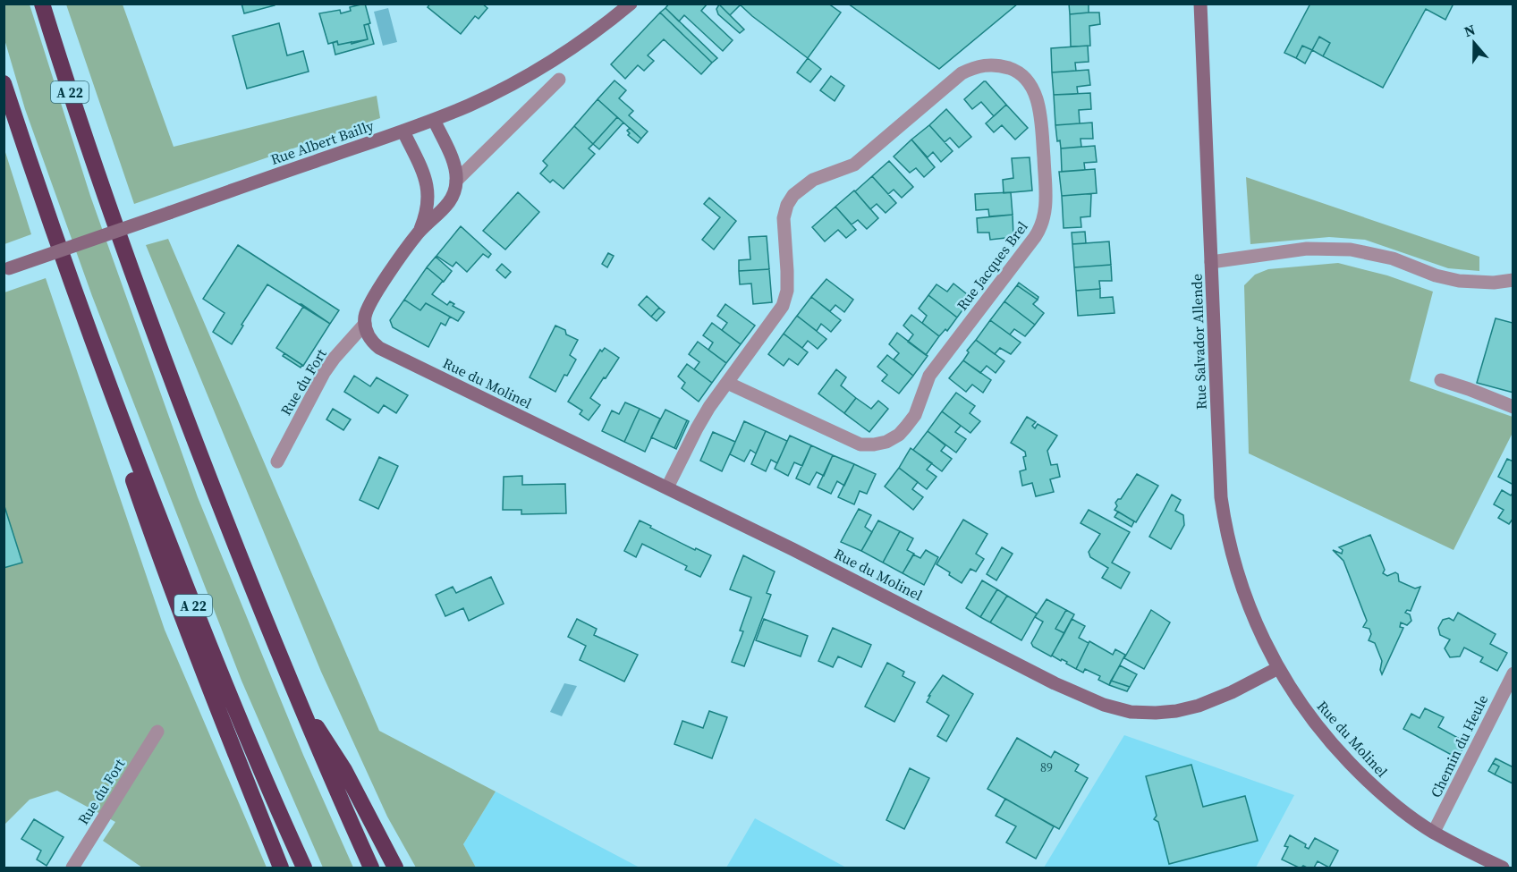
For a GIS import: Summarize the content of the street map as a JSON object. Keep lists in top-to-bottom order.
{
  "streets": {
    "highway": ["A 22"],
    "main road": ["Rue Albert Bailly", "Rue Salvador Allende", "Rue du Molinel"],
    "street": ["Rue Jacques Brel", "Rue du Fort", "Chemin du Heule"]
  },
  "crossings": [
    ["Rue Jacques Brel", "Rue du Molinel"],
    ["Rue Salvador Allende", "Rue du Molinel"],
    ["Rue du Fort", "Rue du Molinel"],
    ["Rue du Molinel", "Chemin du Heule"]
  ],
  "house_numbers": ["89"],
  "north": "top"
}
